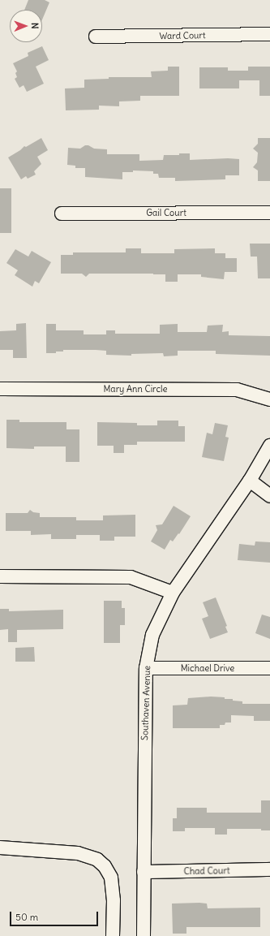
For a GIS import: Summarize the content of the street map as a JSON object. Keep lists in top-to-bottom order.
{
  "streets": {
    "street": [
      "Ward Court",
      "Gail Court",
      "Mary Ann Circle",
      "Michael Drive",
      "Southaven Avenue",
      "Chad Court"
    ]
  },
  "crossings": [
    ["Michael Drive", "Southaven Avenue"],
    ["Southaven Avenue", "Chad Court"]
  ],
  "scale_bar": "50 m",
  "north": "right"
}
